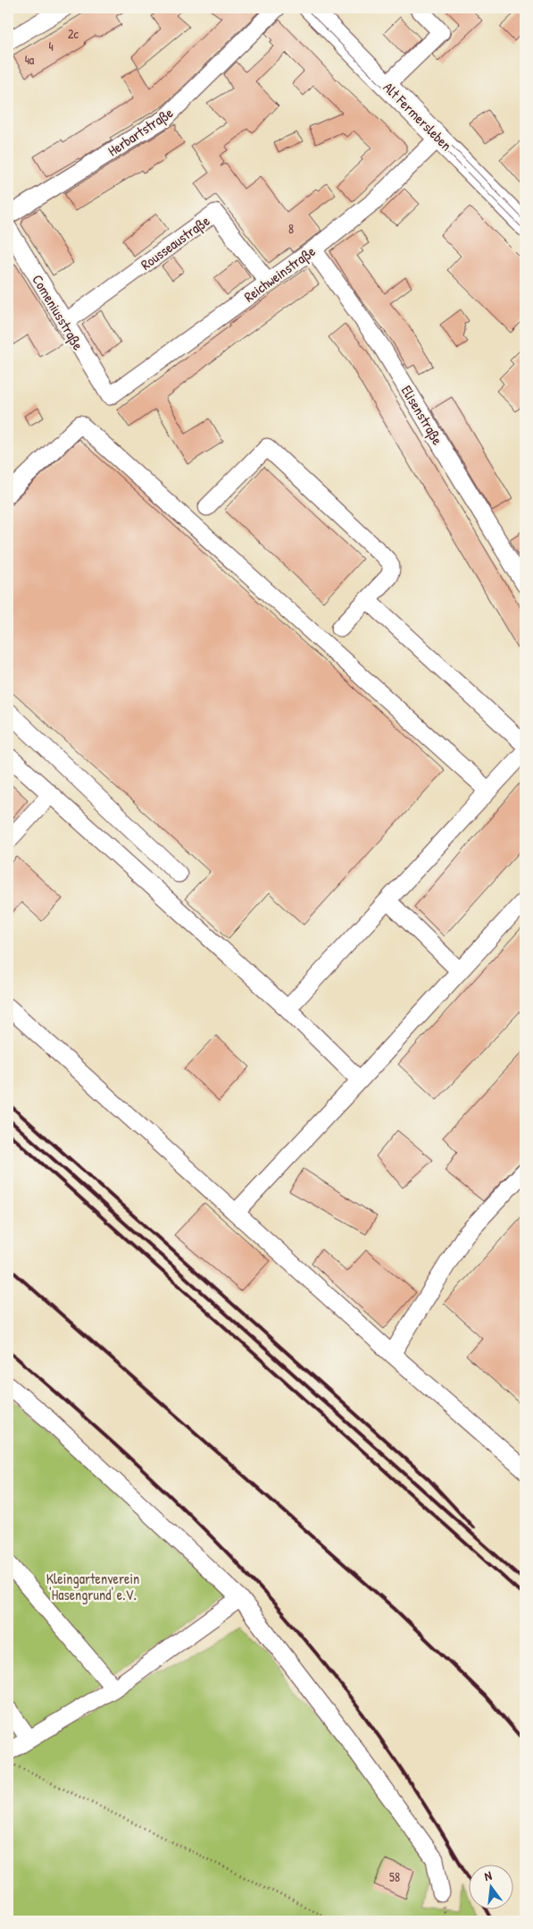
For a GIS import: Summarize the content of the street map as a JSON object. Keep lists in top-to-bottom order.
{
  "streets": {
    "main road": ["Alt Fermersleben"],
    "street": [
      "Herbartstraße",
      "Rousseaustraße",
      "Reichweinstraße",
      "Comeniusstraße",
      "Elisenstraße"
    ]
  },
  "crossings": [
    ["Alt Fermersleben", "Reichweinstraße"],
    ["Rousseaustraße", "Reichweinstraße"],
    ["Rousseaustraße", "Comeniusstraße"],
    ["Reichweinstraße", "Comeniusstraße"],
    ["Reichweinstraße", "Elisenstraße"]
  ],
  "parks": ["Kleingartenverein 'Hasengrund' e.V."],
  "house_numbers": [
    "2c",
    "4",
    "4a",
    "8",
    "58"
  ],
  "north": "top"
}
